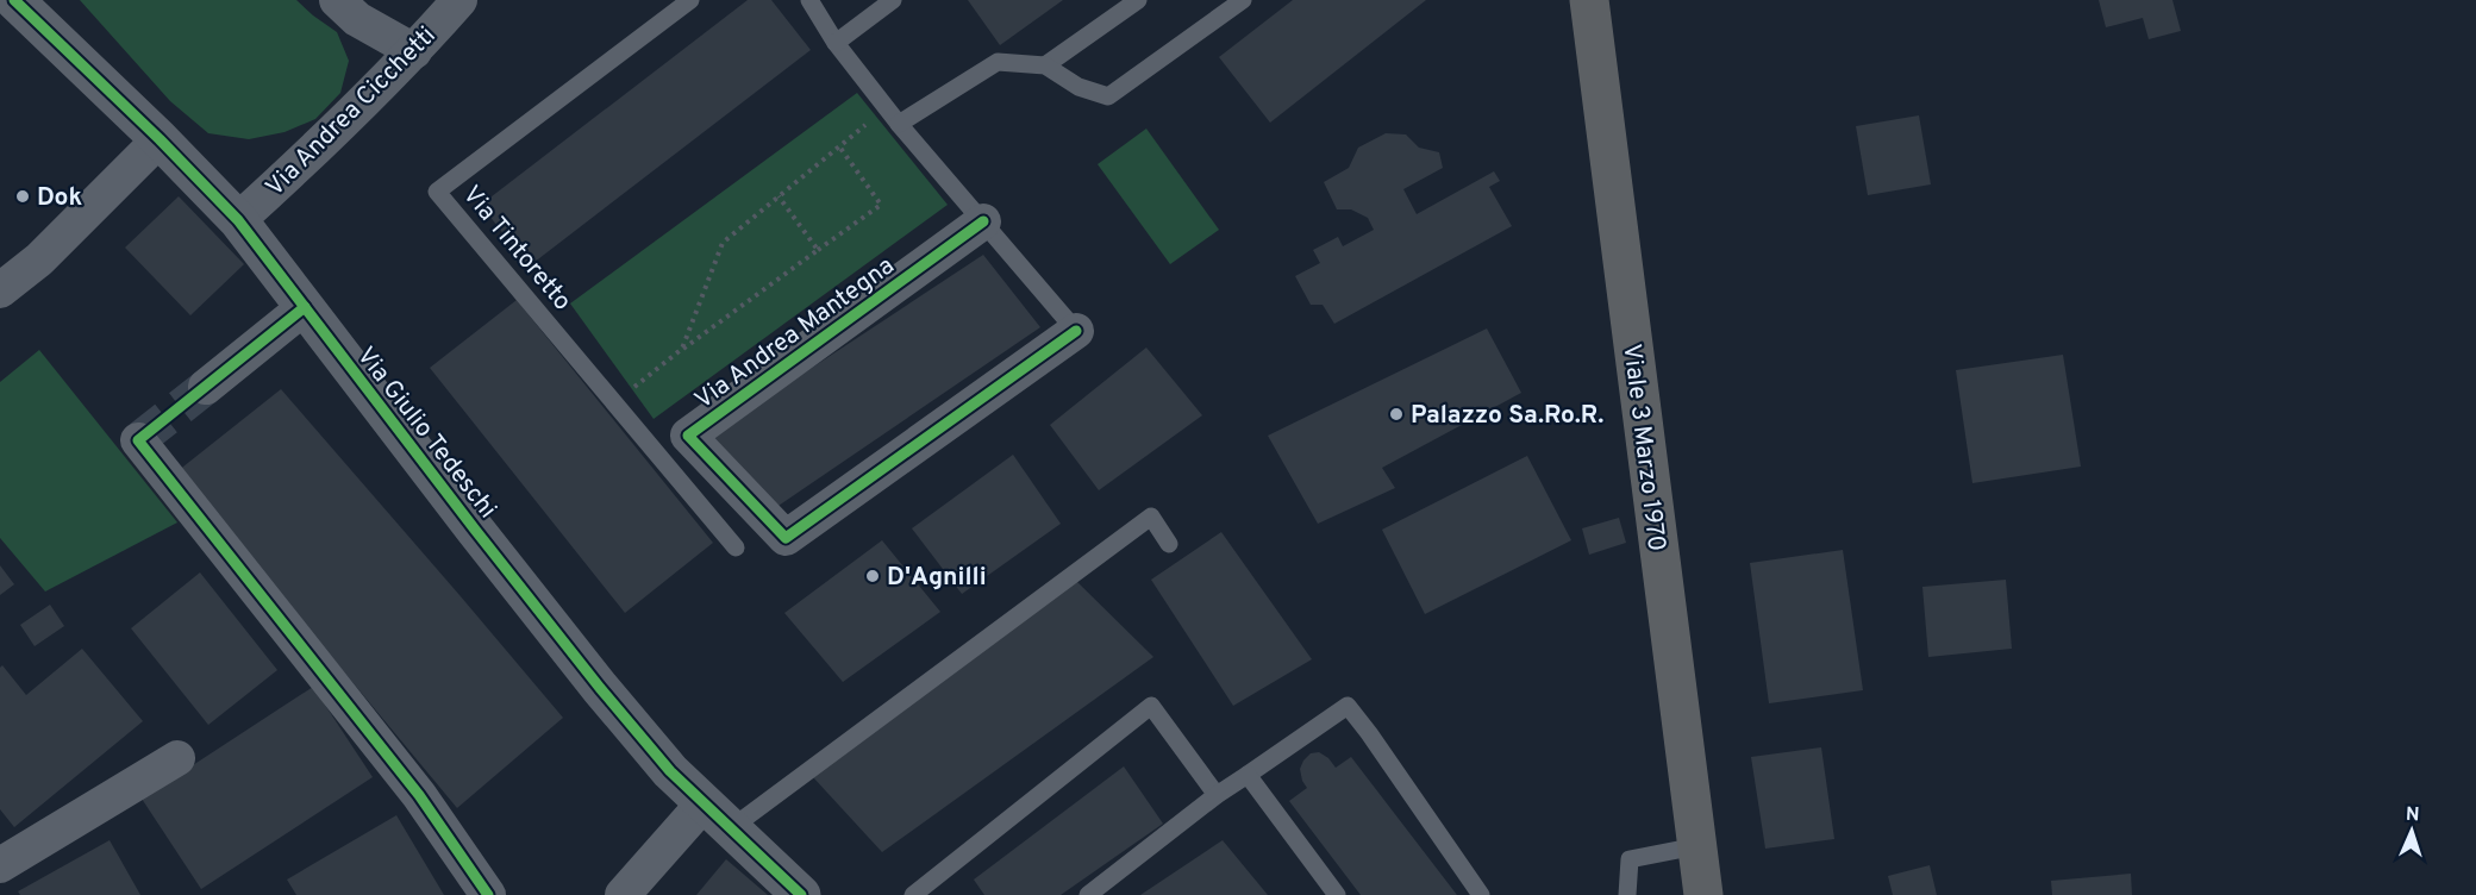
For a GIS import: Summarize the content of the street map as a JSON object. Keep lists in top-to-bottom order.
{
  "streets": {
    "main road": ["Viale 3 Marzo 1970"],
    "street": ["Via Andrea Cicchetti", "Via Andrea Mantegna", "Via Giulio Tedeschi"],
    "lane": ["Via Tintoretto"]
  },
  "crossings": [
    ["Via Andrea Cicchetti", "Via Giulio Tedeschi"]
  ],
  "places": ["Dok", "Palazzo Sa.Ro.R.", "D'Agnilli"],
  "north": "top"
}
